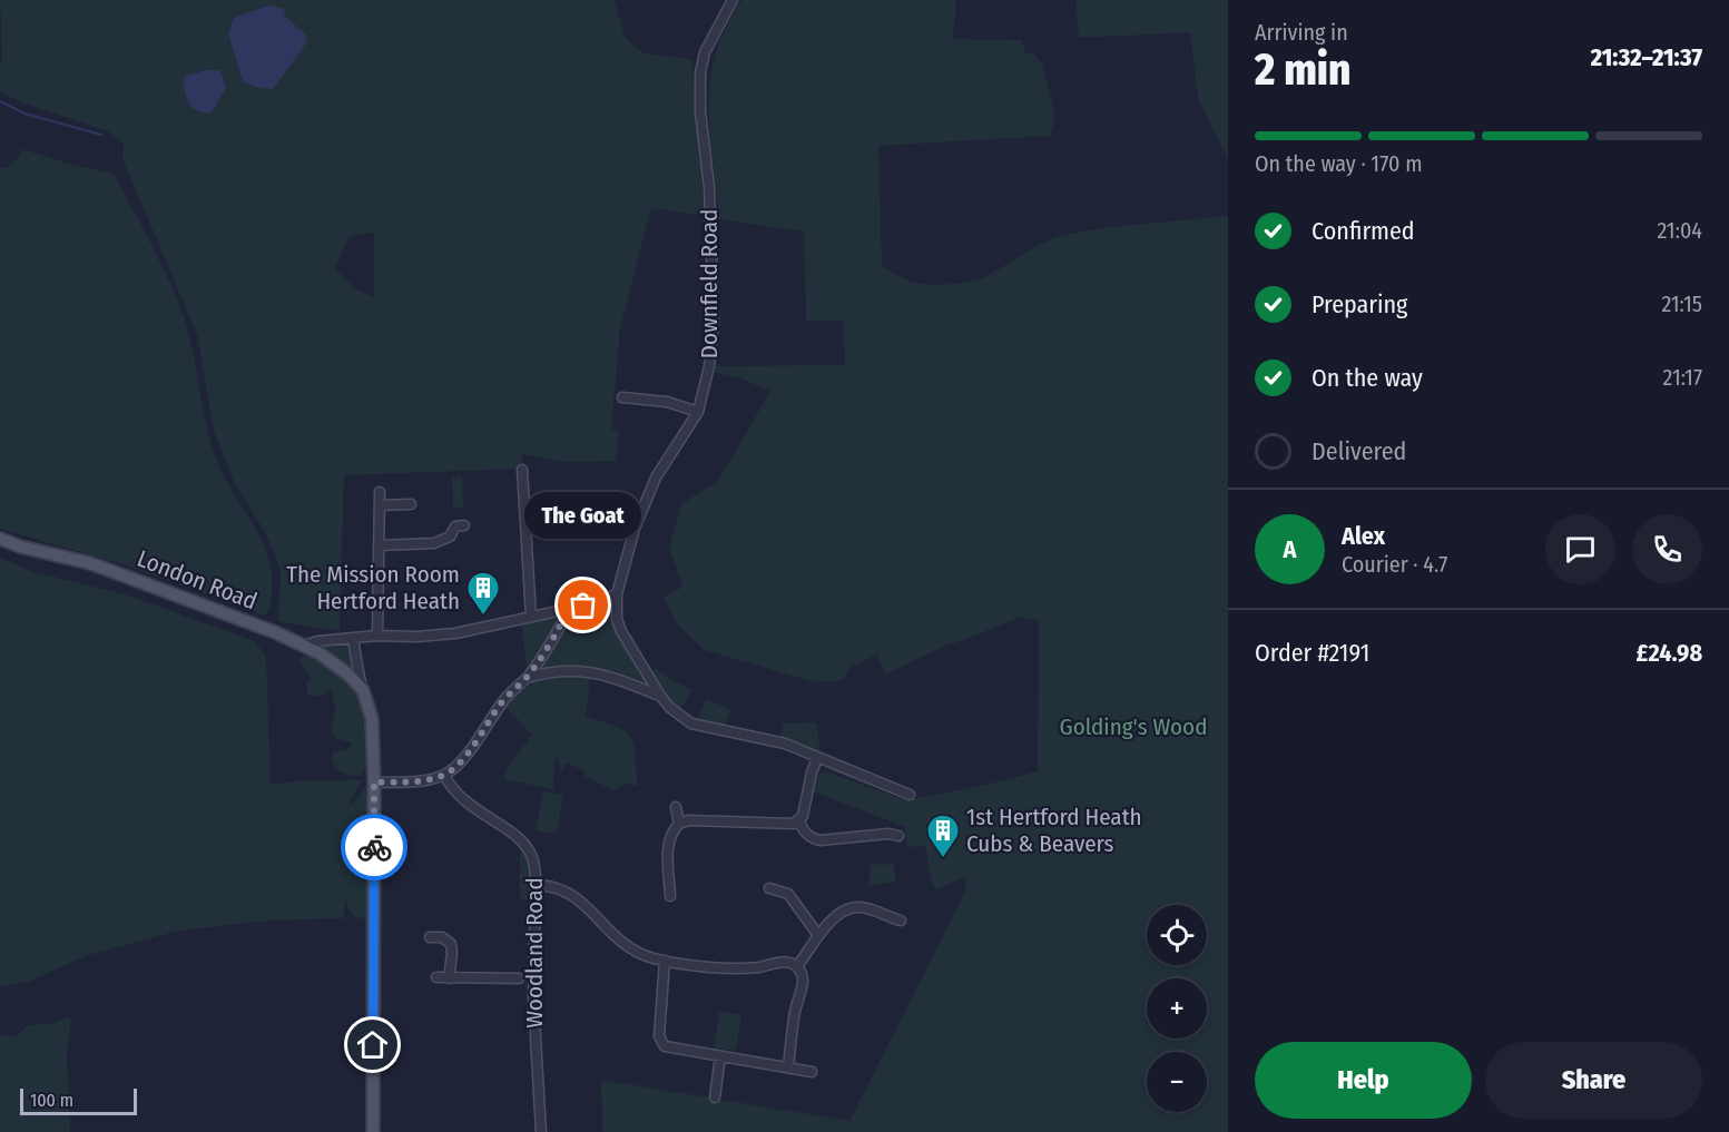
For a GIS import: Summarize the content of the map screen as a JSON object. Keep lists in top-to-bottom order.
{
  "streets": {
    "main road": ["London Road"],
    "street": ["Downfield Road", "Woodland Road"]
  },
  "parks": ["Golding's Wood"],
  "places": {
    "other": ["The Goat"],
    "building": ["The Mission Room Hertford Heath", "1st Hertford Heath Cubs & Beavers"]
  },
  "scale_bar": "100 m",
  "page": {
    "heading": ["2 min", "Arriving in", "21:32–21:37"],
    "panel": [
      "Alex",
      "Courier · 4.7",
      "Order #2191",
      "£24.98"
    ],
    "bar": "On the way · 170 m",
    "list": [
      ["Confirmed", "21:04"],
      ["Preparing", "21:15"],
      ["On the way", "21:17"],
      "Delivered"
    ],
    "bubble": "The Goat",
    "round": "A",
    "map_buttons": ["+", "−"],
    "buttons": ["Help", "Share"],
    "scale": "100 m"
  }
}
